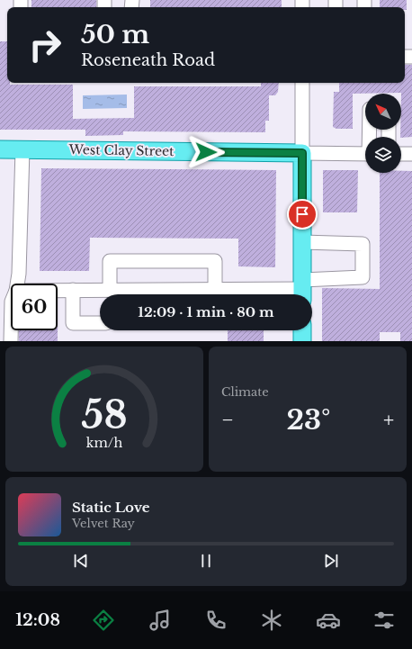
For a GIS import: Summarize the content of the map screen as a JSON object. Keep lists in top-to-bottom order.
{
  "streets": {
    "main road": ["West Clay Street"]
  },
  "north": "top left",
  "page": {
    "turn": ["50 m", "Roseneath Road"],
    "limit": "60",
    "trip": "12:09 · 1 min · 80 m",
    "tile": "Climate",
    "heat": ["−", "23°", "+"],
    "song": ["Static Love", "Velvet Ray"],
    "tabs": "12:08",
    "gauge": ["58", "km/h"]
  }
}
